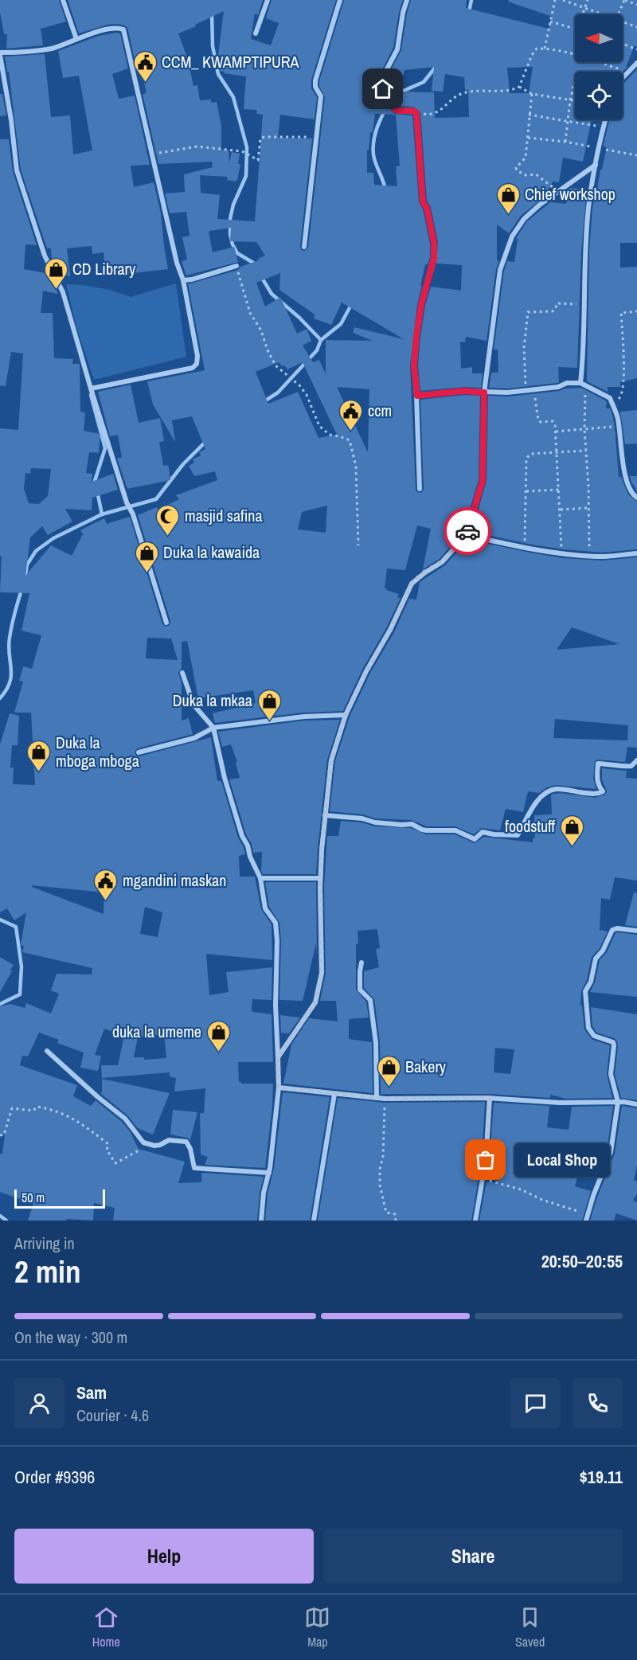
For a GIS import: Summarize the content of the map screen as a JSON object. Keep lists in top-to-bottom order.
{
  "places": {
    "public building": ["CCM_ KWAMPTIPURA", "ccm", "mgandini maskan"],
    "shop": [
      "Chief workshop",
      "CD Library",
      "Duka la kawaida",
      "Duka la mkaa",
      "Duka la mboga mboga",
      "foodstuff",
      "duka la umeme",
      "Bakery"
    ],
    "mosque": ["masjid safina"],
    "other": ["Local Shop"]
  },
  "scale_bar": "50 m",
  "north": "left",
  "page": {
    "bubble": "Local Shop",
    "scale": "50 m",
    "heading": ["2 min", "Arriving in", "20:50–20:55"],
    "panel": [
      "Sam",
      "Courier · 4.6",
      "Order #9396",
      "$19.11"
    ],
    "bar": "On the way · 300 m",
    "buttons": ["Help", "Share"],
    "tabs": ["Home", "Map", "Saved"]
  }
}
